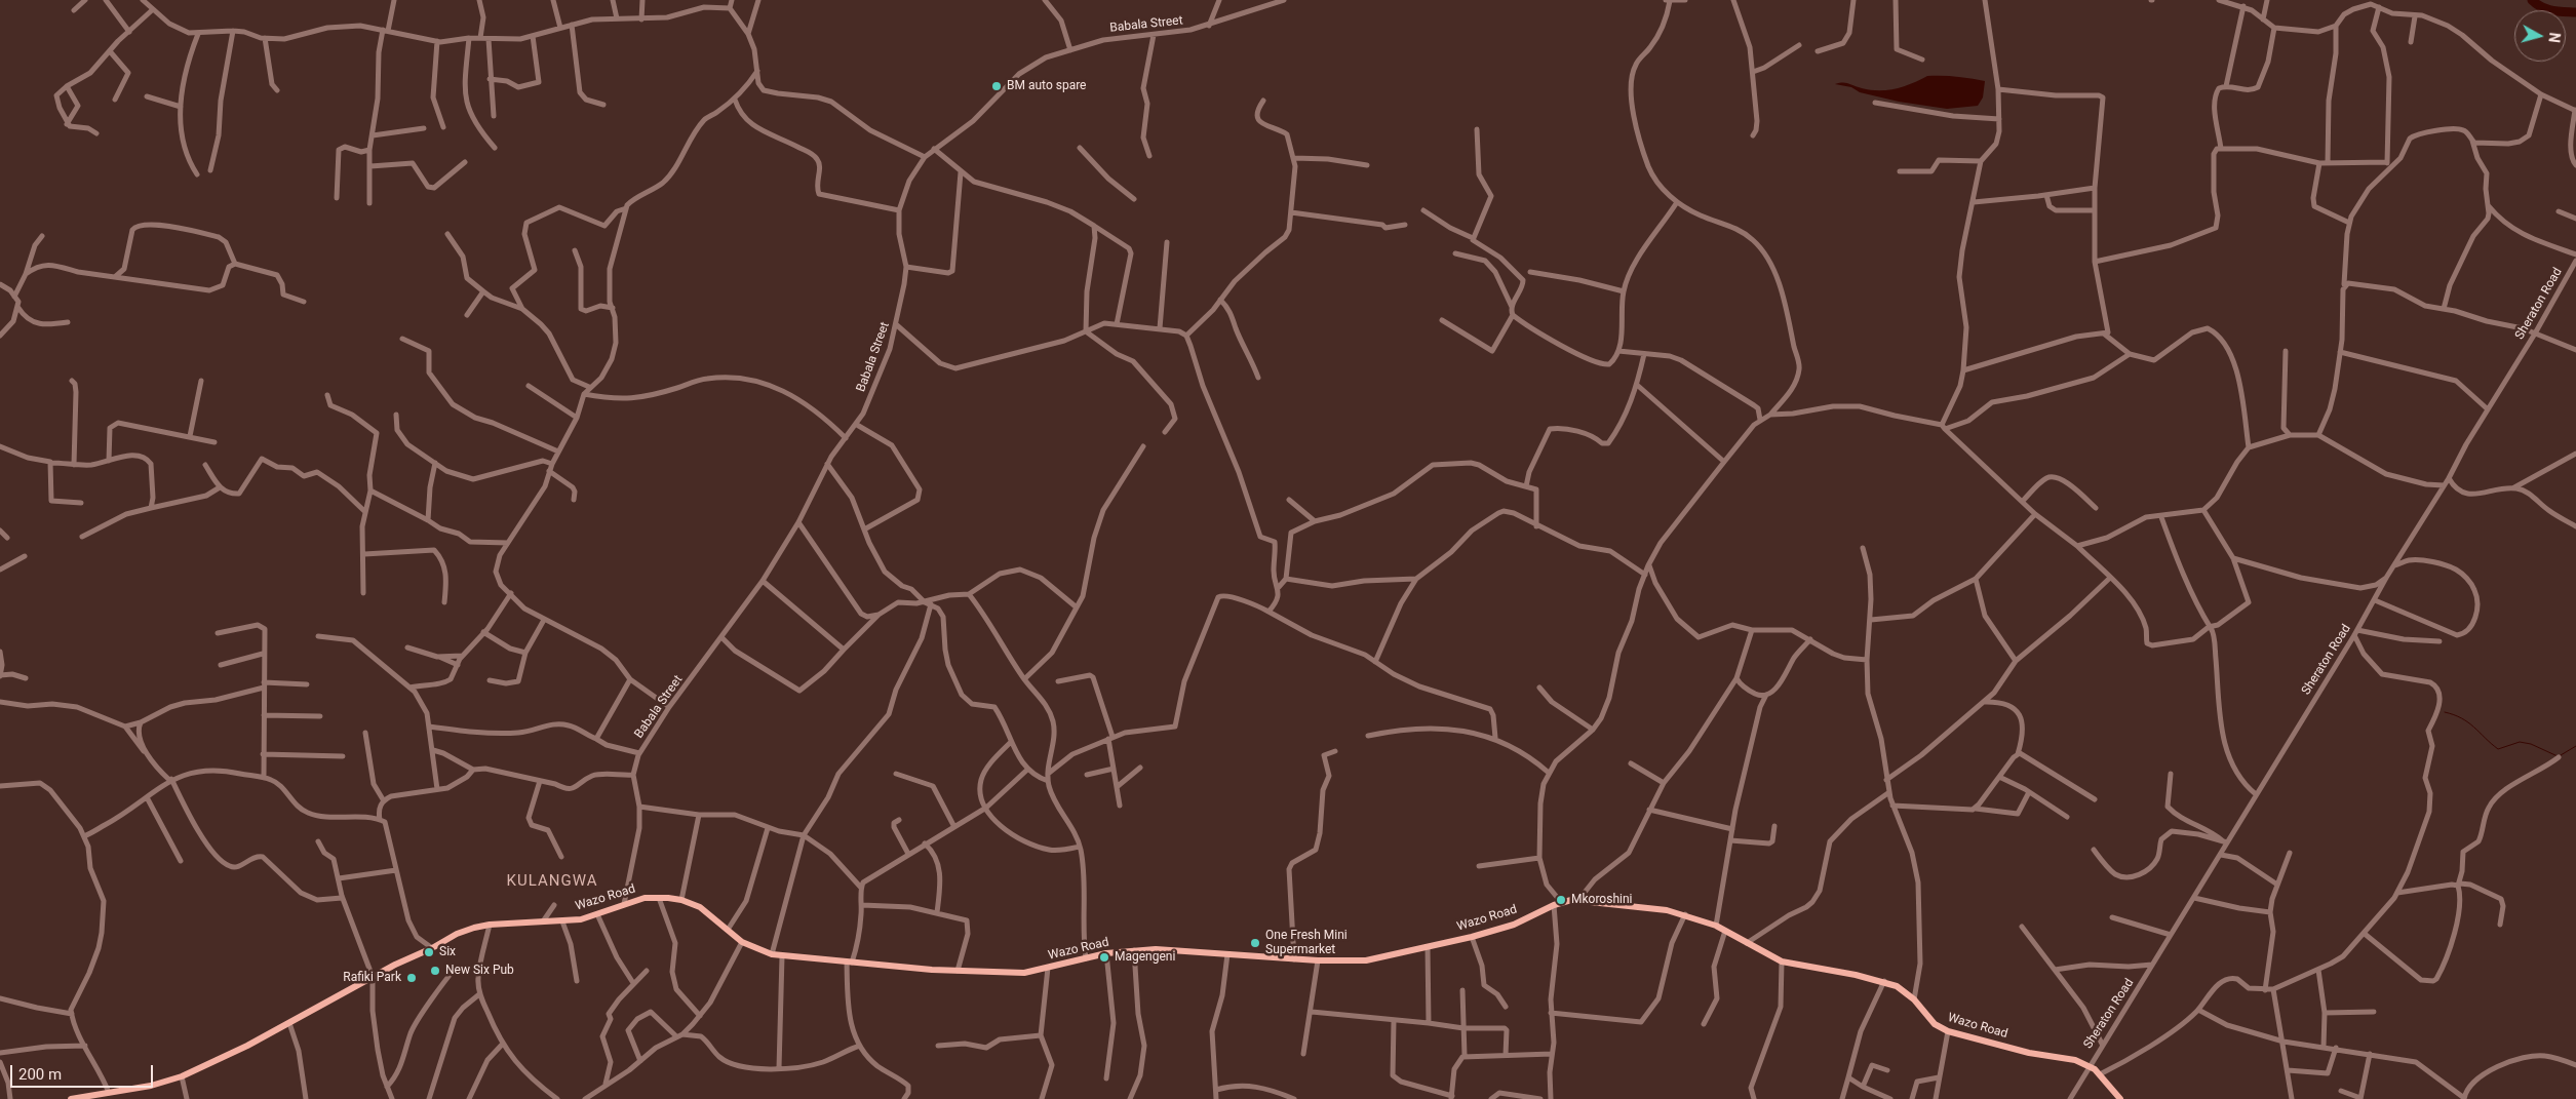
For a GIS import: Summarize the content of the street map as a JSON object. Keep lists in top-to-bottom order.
{
  "streets": {
    "main road": ["Wazo Road"],
    "street": ["Babala Street", "Sheraton Road"]
  },
  "crossings": [
    ["Babala Street", "Wazo Road"],
    ["Sheraton Road", "Wazo Road"]
  ],
  "districts": ["KULANGWA"],
  "places": [
    "BM auto spare",
    "Mkoroshini",
    "One Fresh Mini Supermarket",
    "Six",
    "Magengeni",
    "New Six Pub",
    "Rafiki Park"
  ],
  "scale_bar": "200 m",
  "north": "right"
}
